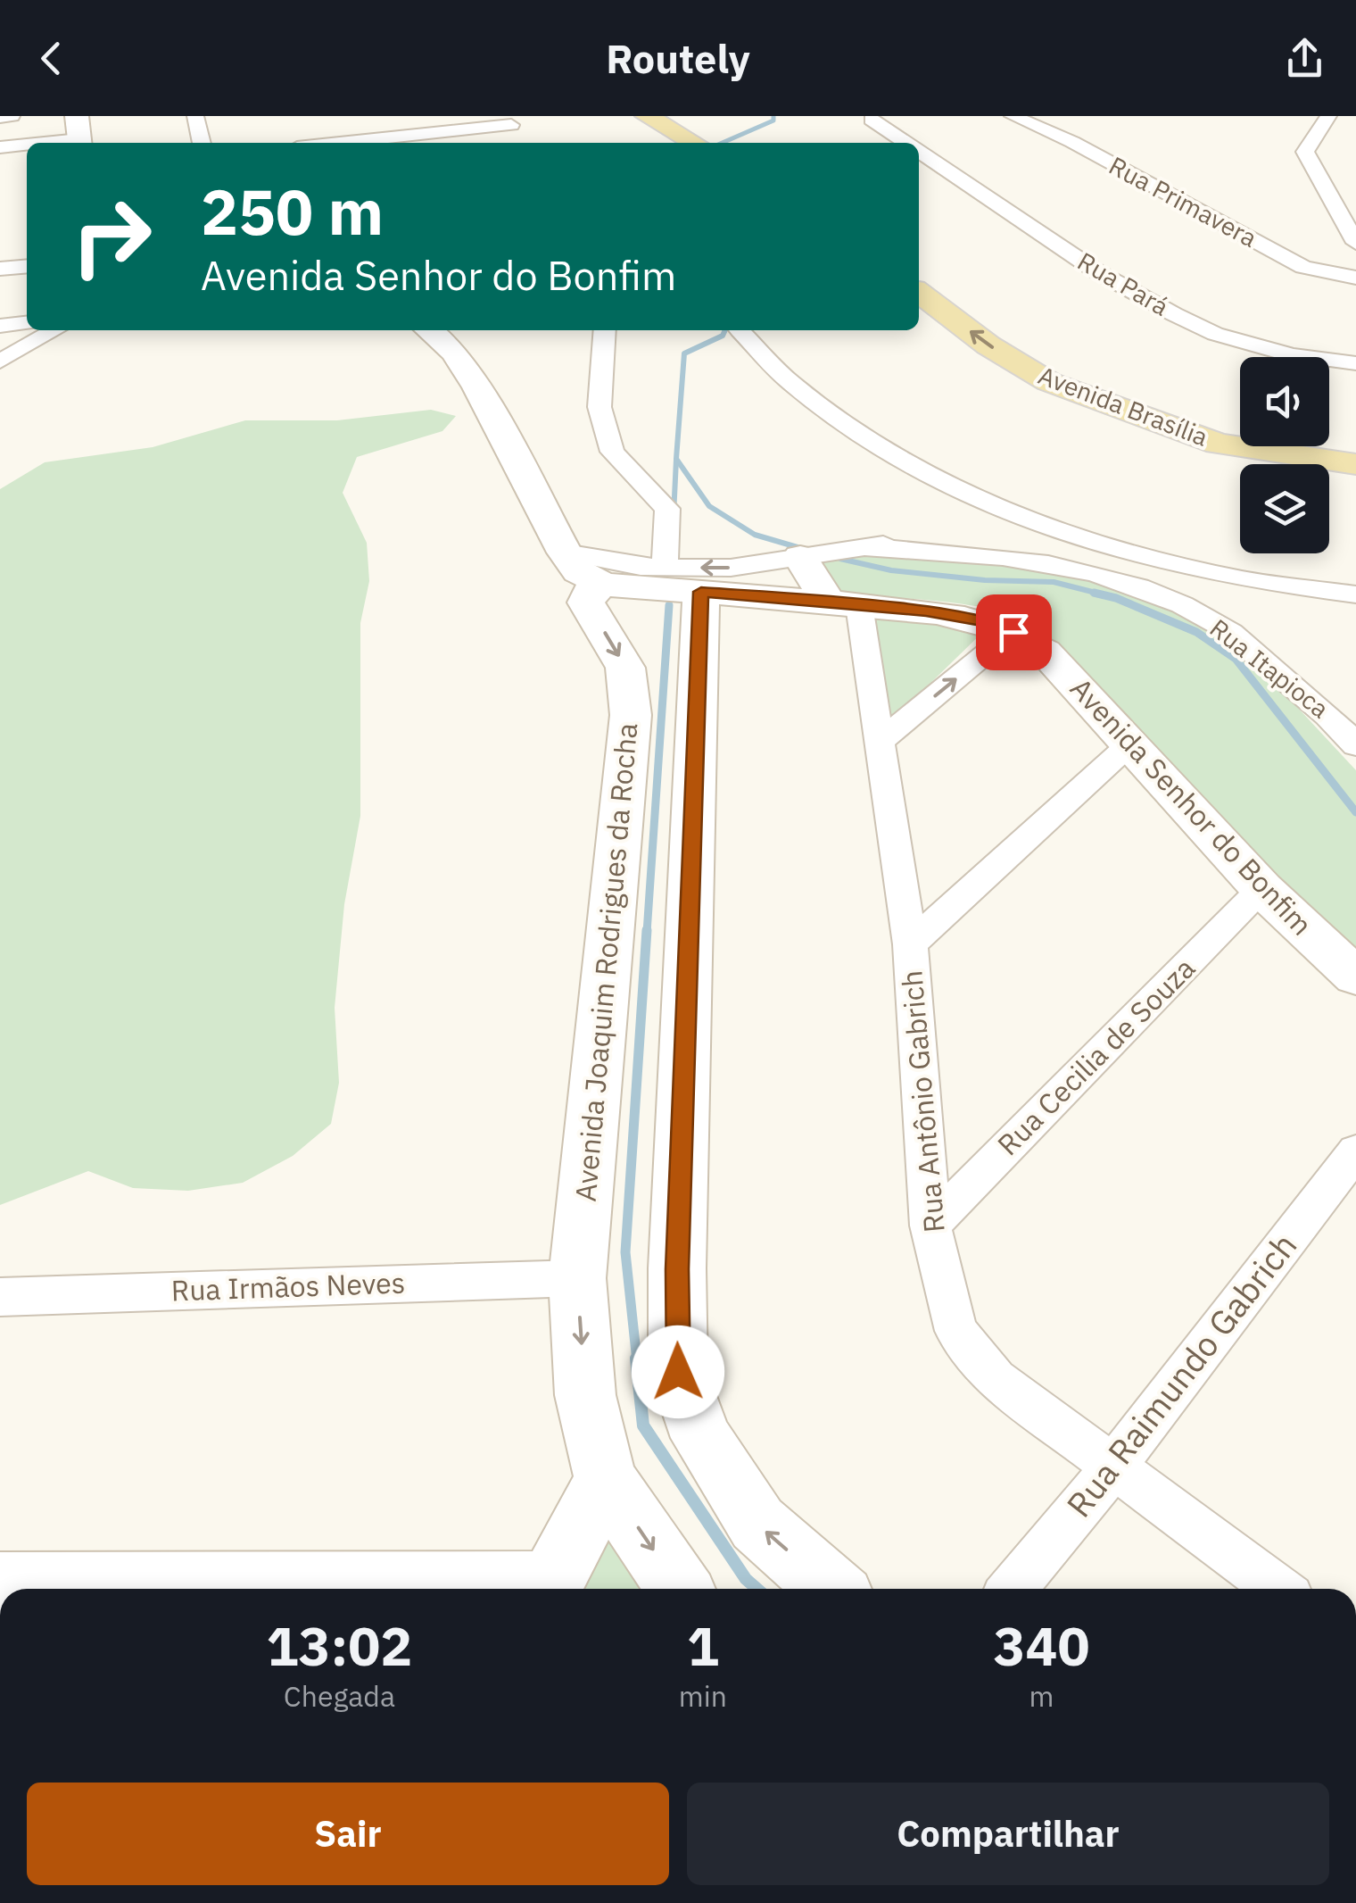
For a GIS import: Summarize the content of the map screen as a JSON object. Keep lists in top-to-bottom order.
{
  "streets": {
    "main road": ["Avenida Brasília"],
    "street": [
      "Rua Primavera",
      "Rua Pará",
      "Rua Itapioca",
      "Avenida Senhor do Bonfim",
      "Avenida Joaquim Rodrigues da Rocha",
      "Rua Cecilia de Souza",
      "Rua Antônio Gabrich",
      "Rua Irmãos Neves",
      "Rua Raimundo Gabrich"
    ]
  },
  "crossings": [
    ["Avenida Senhor do Bonfim", "Avenida Joaquim Rodrigues da Rocha"],
    ["Avenida Senhor do Bonfim", "Rua Cecilia de Souza"],
    ["Avenida Senhor do Bonfim", "Rua Antônio Gabrich"],
    ["Avenida Joaquim Rodrigues da Rocha", "Rua Irmãos Neves"],
    ["Rua Cecilia de Souza", "Rua Antônio Gabrich"],
    ["Rua Antônio Gabrich", "Rua Raimundo Gabrich"]
  ],
  "page": {
    "header": "Routely",
    "turn": ["250 m", "Avenida Senhor do Bonfim"],
    "eta": [
      "13:02",
      "Chegada",
      "1",
      "min",
      "340",
      "m"
    ],
    "buttons": ["Sair", "Compartilhar"]
  }
}
